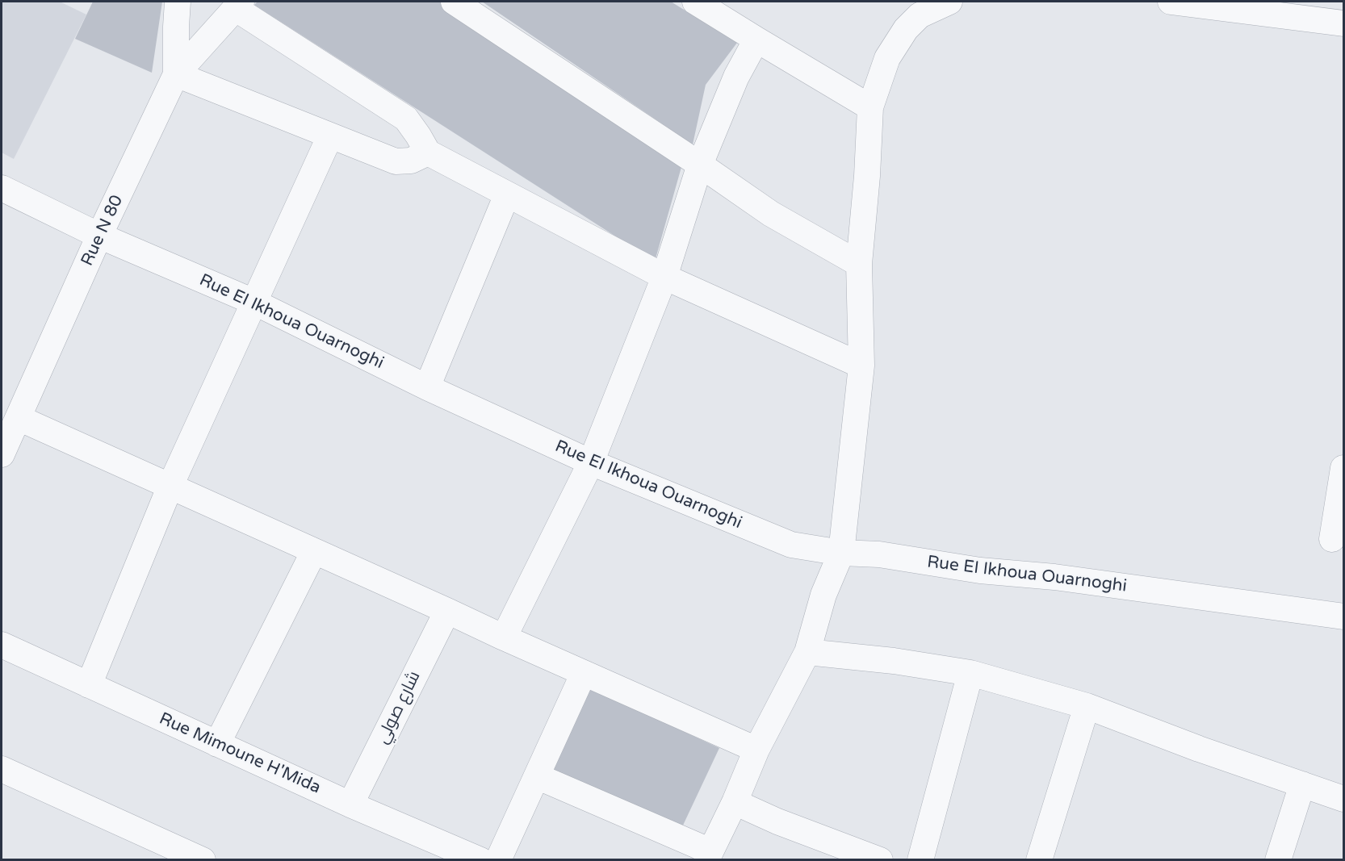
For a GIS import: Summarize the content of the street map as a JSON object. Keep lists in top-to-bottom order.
{
  "streets": {
    "street": [
      "Rue N 80",
      "Rue EI Ikhoua Ouarnoghi",
      "شارع صولي",
      "Rue Mimoune H'Mida"
    ]
  },
  "crossings": [
    ["Rue N 80", "Rue EI Ikhoua Ouarnoghi"],
    ["شارع صولي", "Rue Mimoune H'Mida"]
  ]
}
